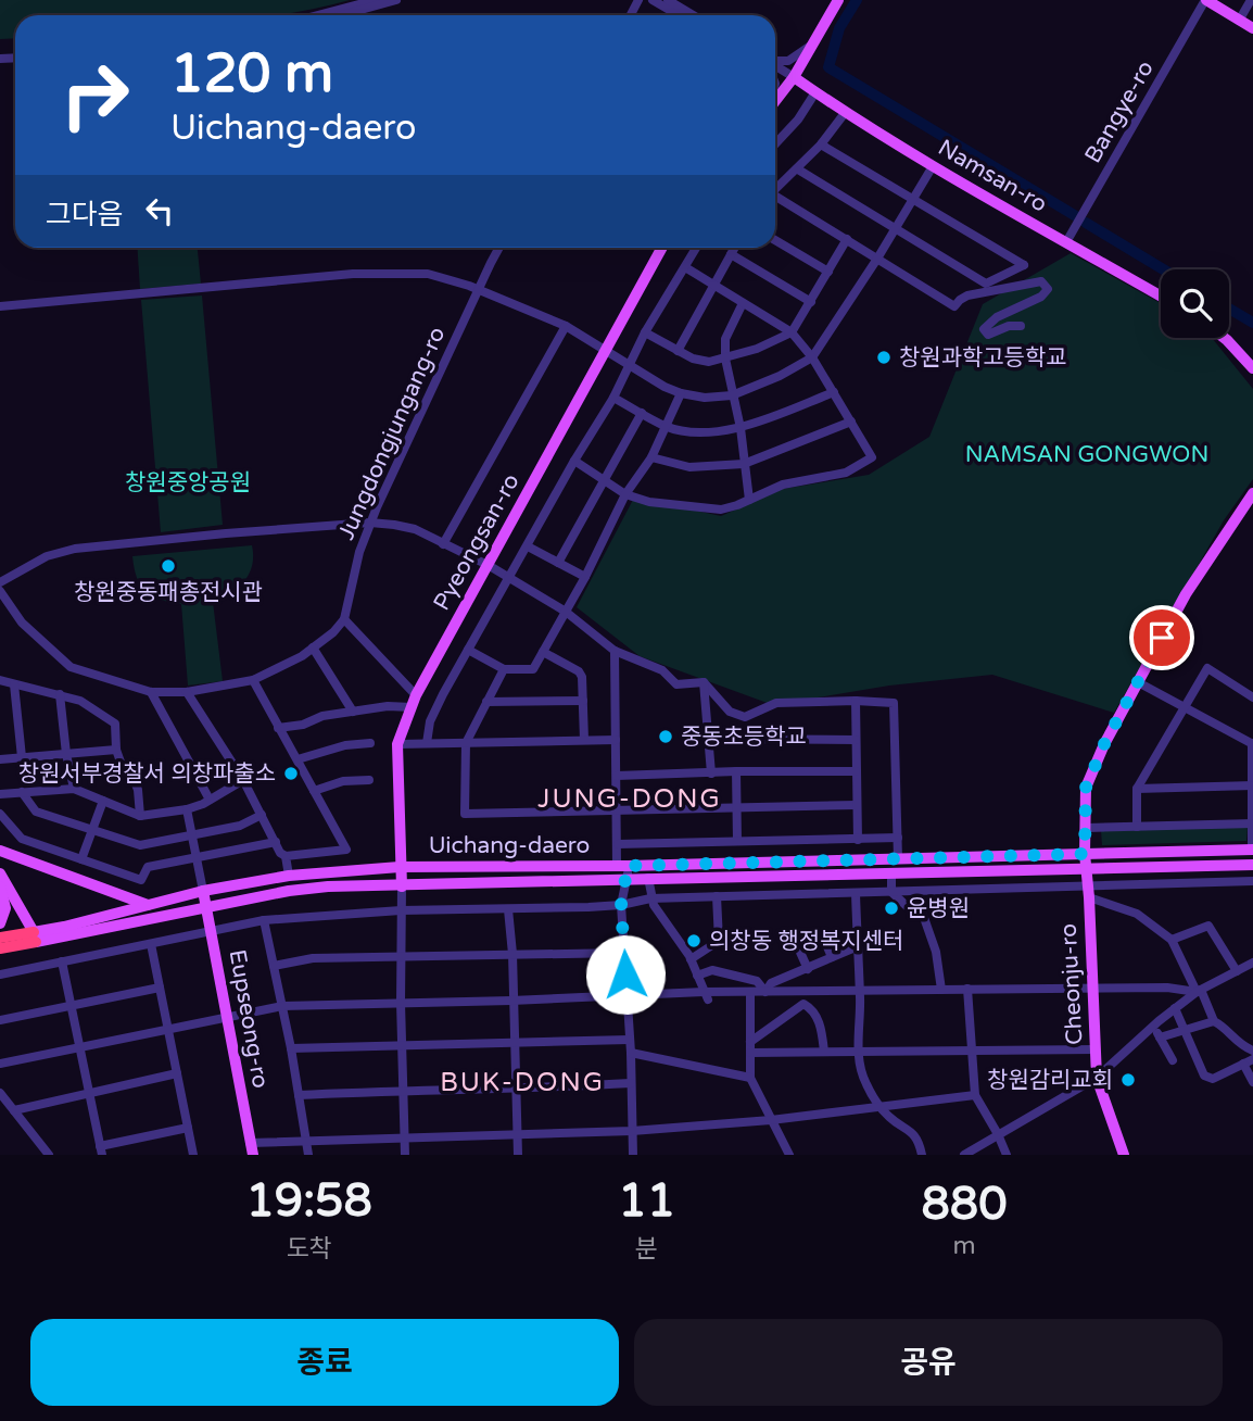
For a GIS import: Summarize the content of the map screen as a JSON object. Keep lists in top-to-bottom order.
{
  "streets": {
    "highway": ["Uichang-daero"],
    "main road": [
      "Namsan-ro",
      "Pyeongsan-ro",
      "Cheonju-ro",
      "Eupseong-ro"
    ],
    "street": ["Bangye-ro", "Jungdongjungang-ro"]
  },
  "crossings": [
    ["Bangye-ro", "Namsan-ro"],
    ["Pyeongsan-ro", "Uichang-daero"],
    ["Uichang-daero", "Cheonju-ro"],
    ["Uichang-daero", "Eupseong-ro"]
  ],
  "districts": ["JUNG-DONG", "BUK-DONG"],
  "parks": ["NAMSAN GONGWON", "창원중앙공원"],
  "places": [
    "창원과학고등학교",
    "창원중동패총전시관",
    "중동초등학교",
    "창원서부경찰서 의창파출소",
    "윤병원",
    "의창동 행정복지센터",
    "창원감리교회"
  ],
  "page": {
    "turn": ["120 m", "Uichang-daero"],
    "then": "그다음",
    "eta": [
      "19:58",
      "도착",
      "11",
      "분",
      "880",
      "m"
    ],
    "buttons": ["종료", "공유"]
  }
}
